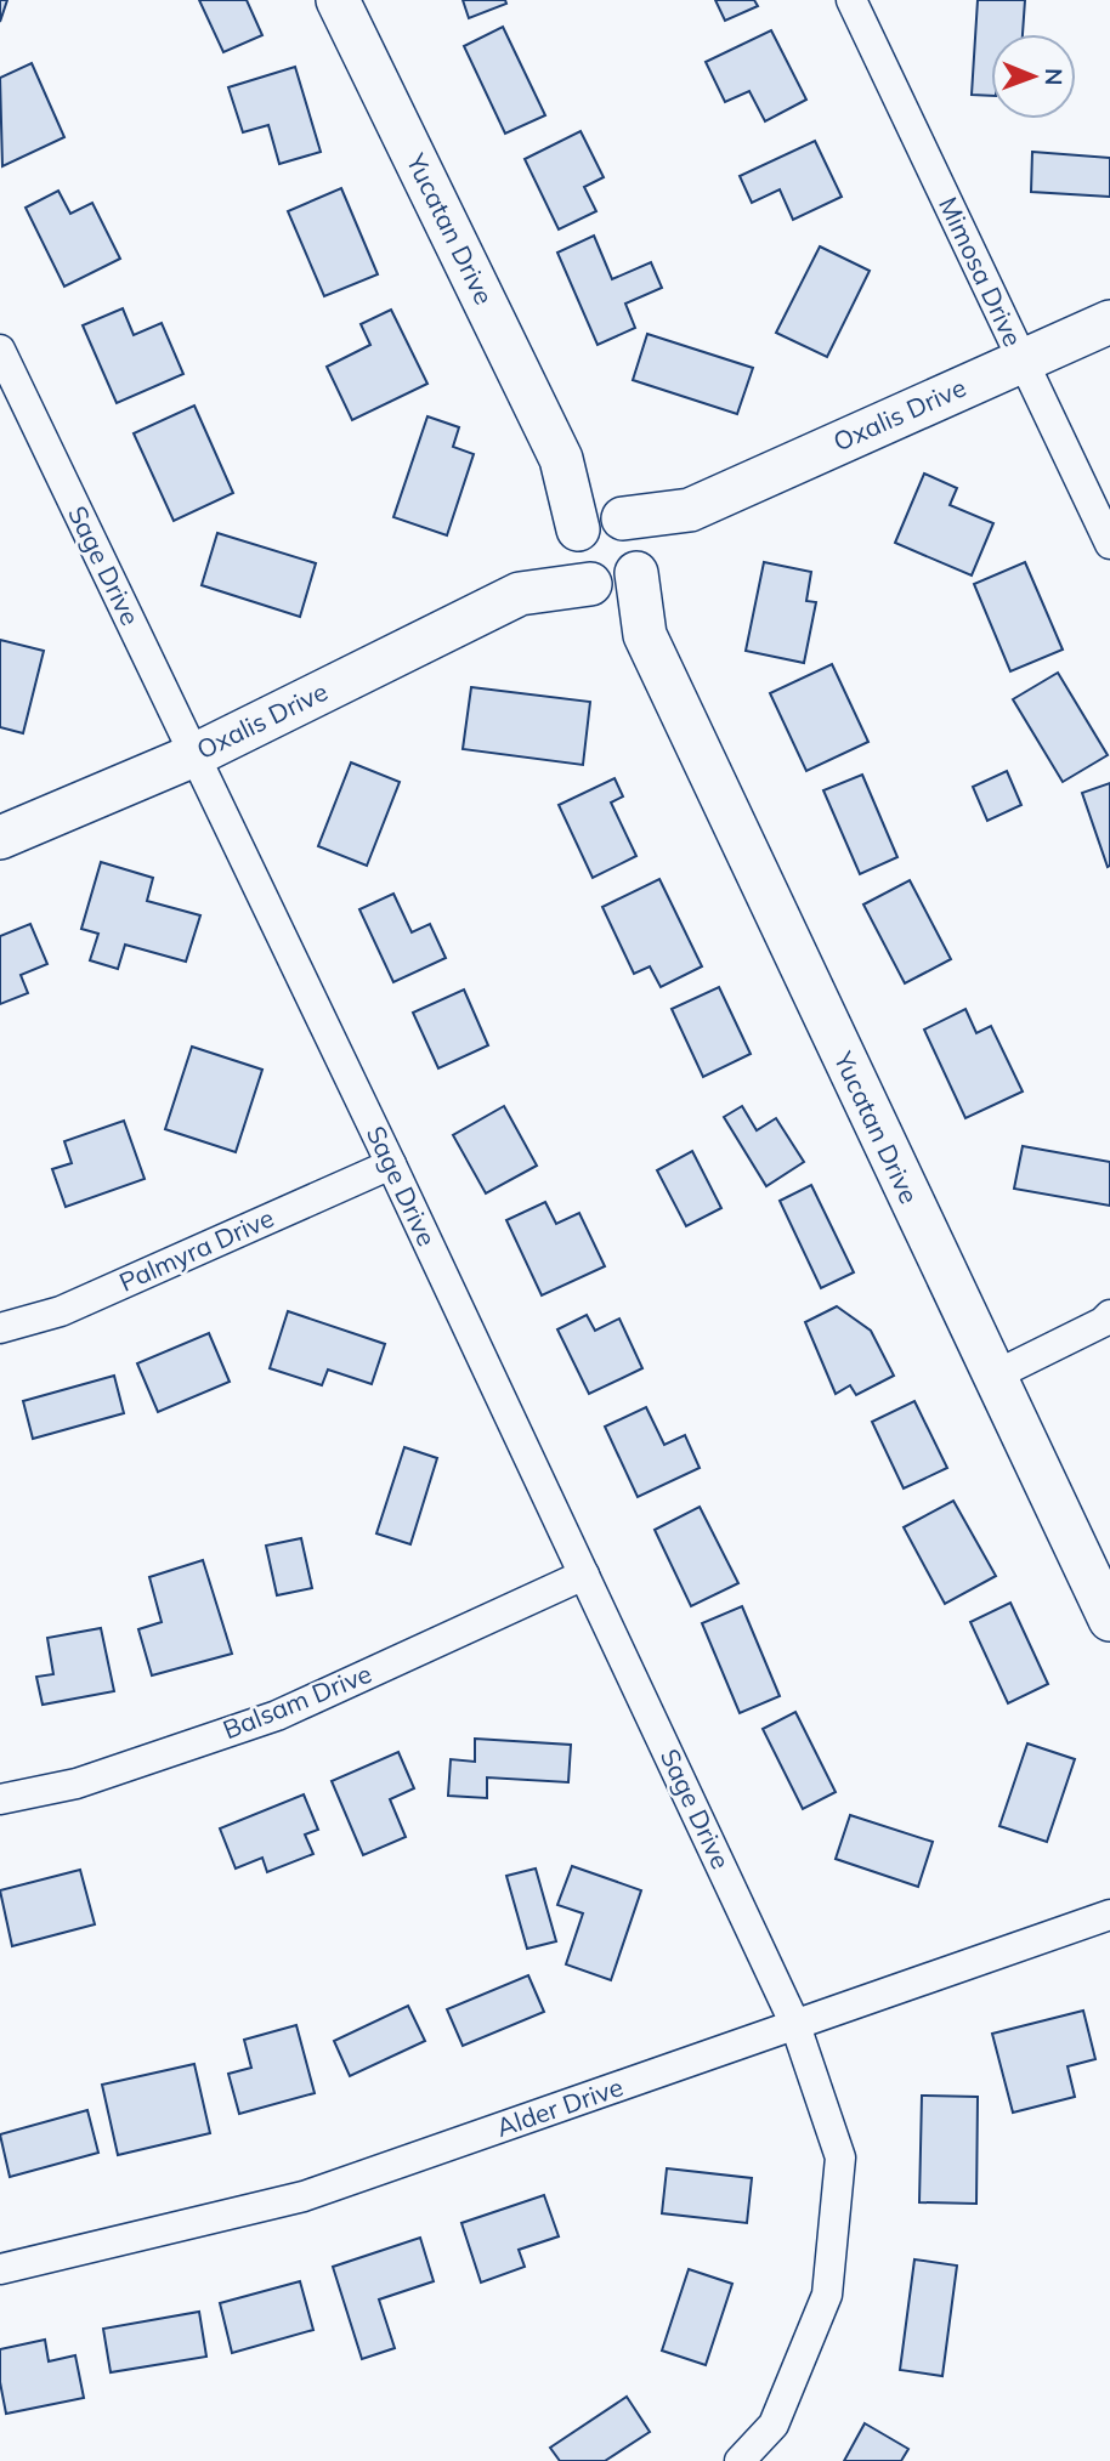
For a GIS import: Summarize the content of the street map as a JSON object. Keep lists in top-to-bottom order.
{
  "streets": {
    "street": [
      "Yucatan Drive",
      "Mimosa Drive",
      "Oxalis Drive",
      "Sage Drive",
      "Palmyra Drive",
      "Balsam Drive",
      "Alder Drive"
    ]
  },
  "crossings": [
    ["Yucatan Drive", "Oxalis Drive"],
    ["Mimosa Drive", "Oxalis Drive"],
    ["Oxalis Drive", "Sage Drive"],
    ["Sage Drive", "Palmyra Drive"],
    ["Sage Drive", "Balsam Drive"],
    ["Sage Drive", "Alder Drive"]
  ],
  "north": "right"
}
